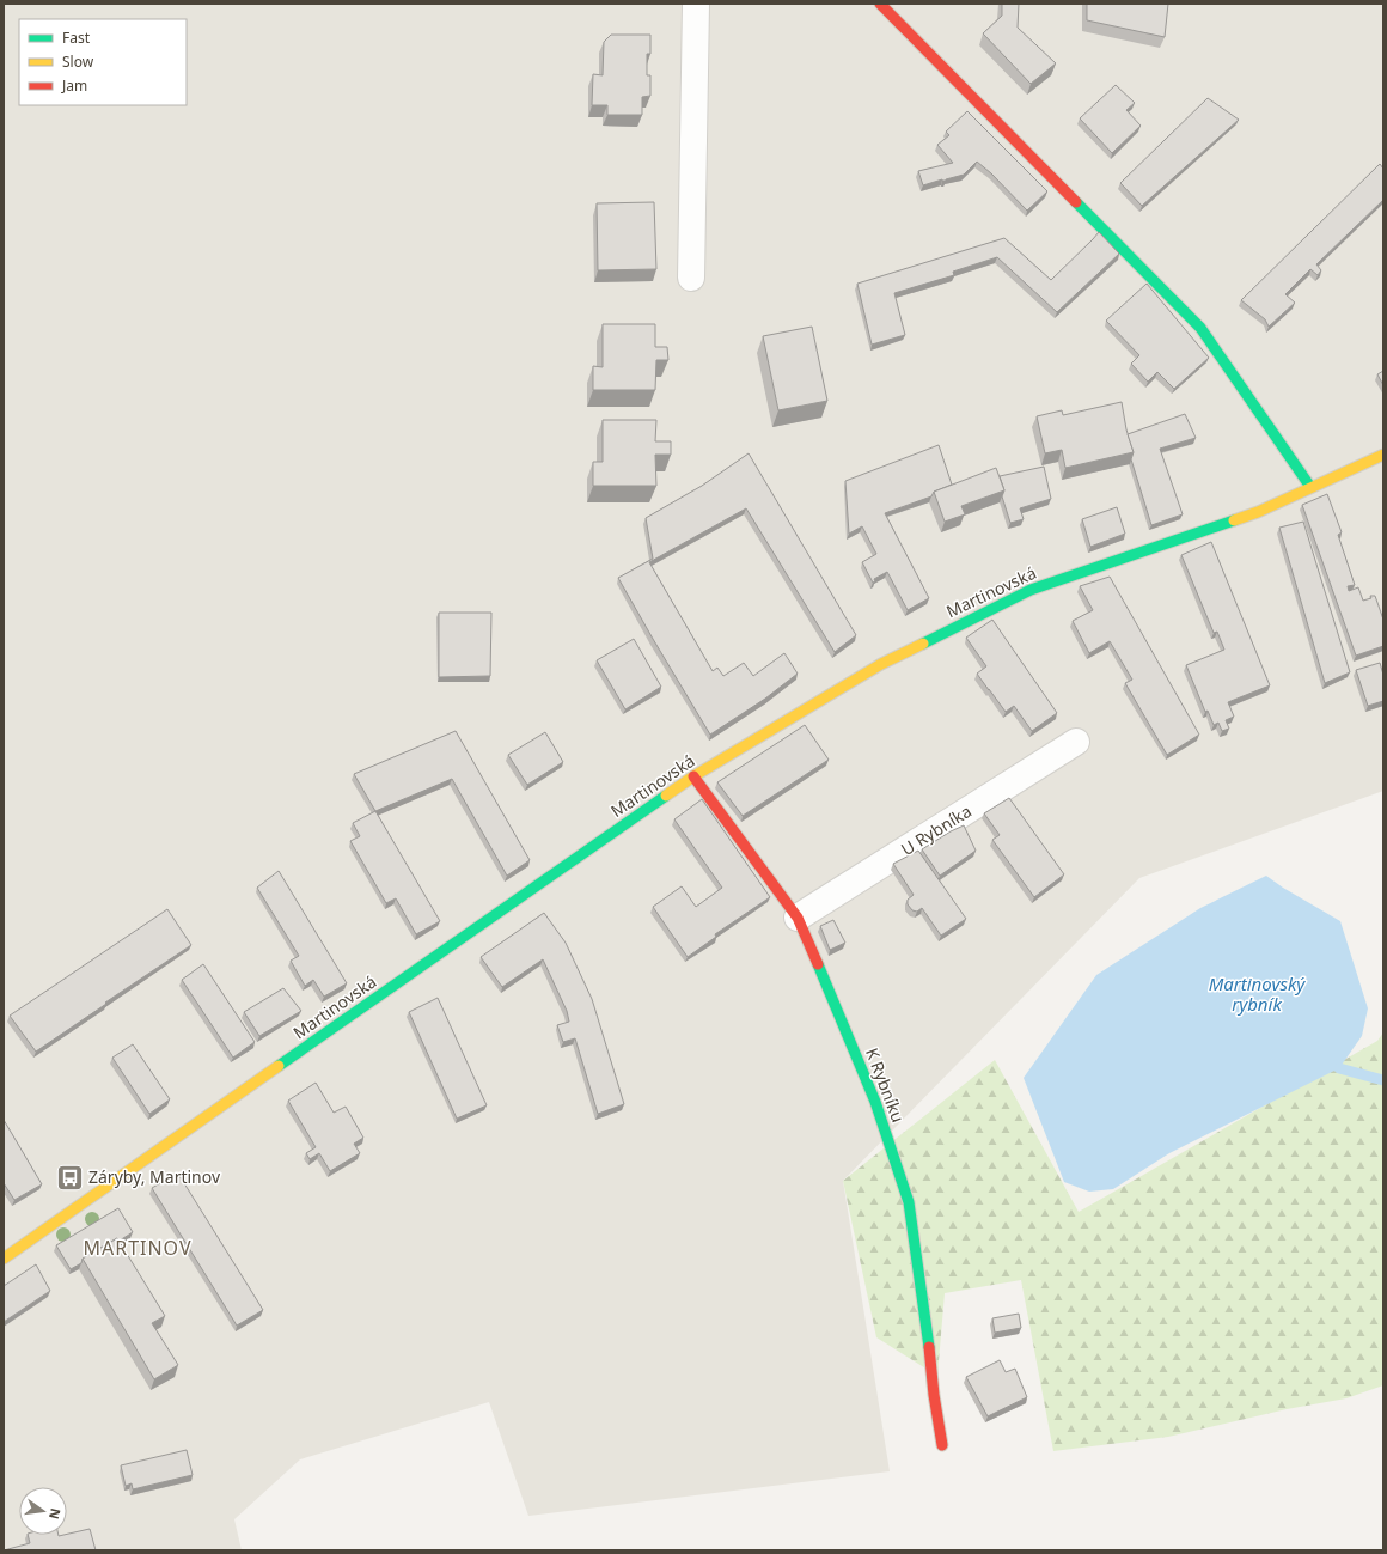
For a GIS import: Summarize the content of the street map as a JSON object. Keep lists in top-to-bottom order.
{
  "streets": {
    "street": ["Martinovská", "U Rybníka", "K Rybníku"]
  },
  "crossings": [
    ["Martinovská", "K Rybníku"],
    ["U Rybníka", "K Rybníku"]
  ],
  "districts": ["MARTINOV"],
  "water": ["Martinovský rybník"],
  "places": {
    "bus stop": ["Záryby, Martinov"]
  },
  "legend": ["Fast", "Slow", "Jam"],
  "north": "right"
}
